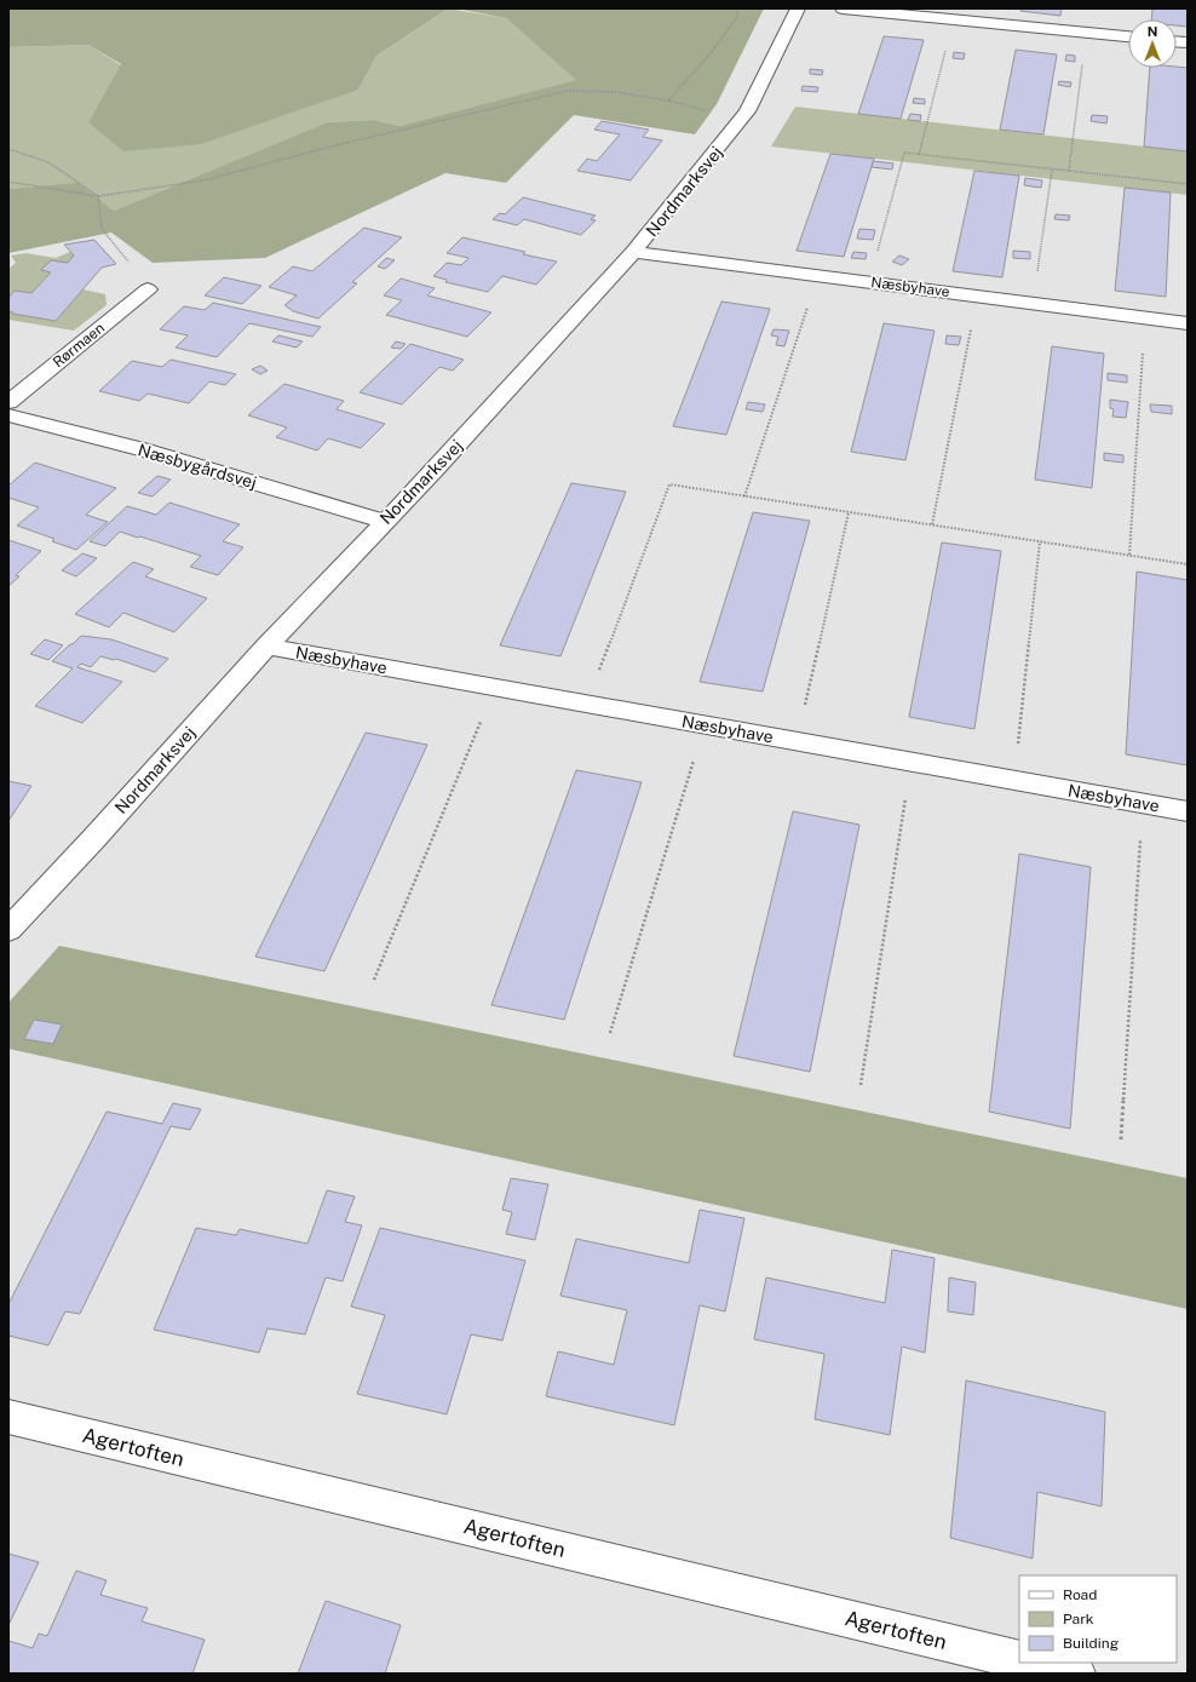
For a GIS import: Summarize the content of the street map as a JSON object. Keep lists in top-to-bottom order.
{
  "streets": {
    "street": [
      "Nordmarksvej",
      "Næsbyhave",
      "Rørmaen",
      "Næsbygårdsvej",
      "Agertoften"
    ]
  },
  "crossings": [
    ["Nordmarksvej", "Næsbyhave"],
    ["Nordmarksvej", "Næsbygårdsvej"]
  ],
  "legend": ["Road", "Park", "Building"],
  "north": "top"
}
